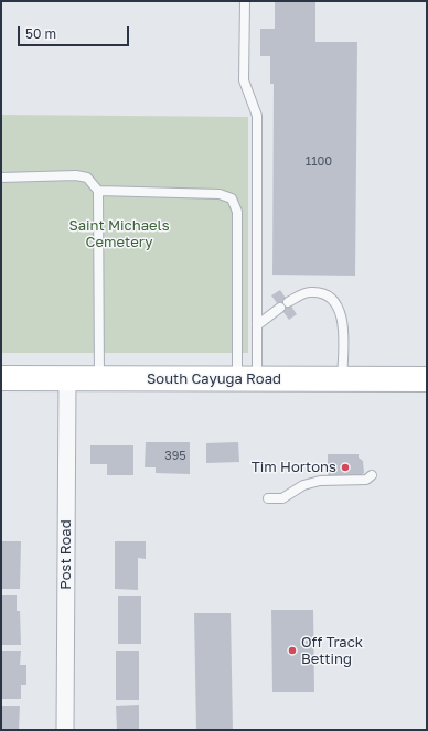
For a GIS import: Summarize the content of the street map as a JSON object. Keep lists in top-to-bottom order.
{
  "streets": {
    "street": ["South Cayuga Road", "Post Road"]
  },
  "crossings": [
    ["South Cayuga Road", "Post Road"]
  ],
  "parks": ["Saint Michaels Cemetery"],
  "places": ["Tim Hortons", "Off Track Betting"],
  "house_numbers": ["1100", "395"],
  "scale_bar": "50 m"
}
